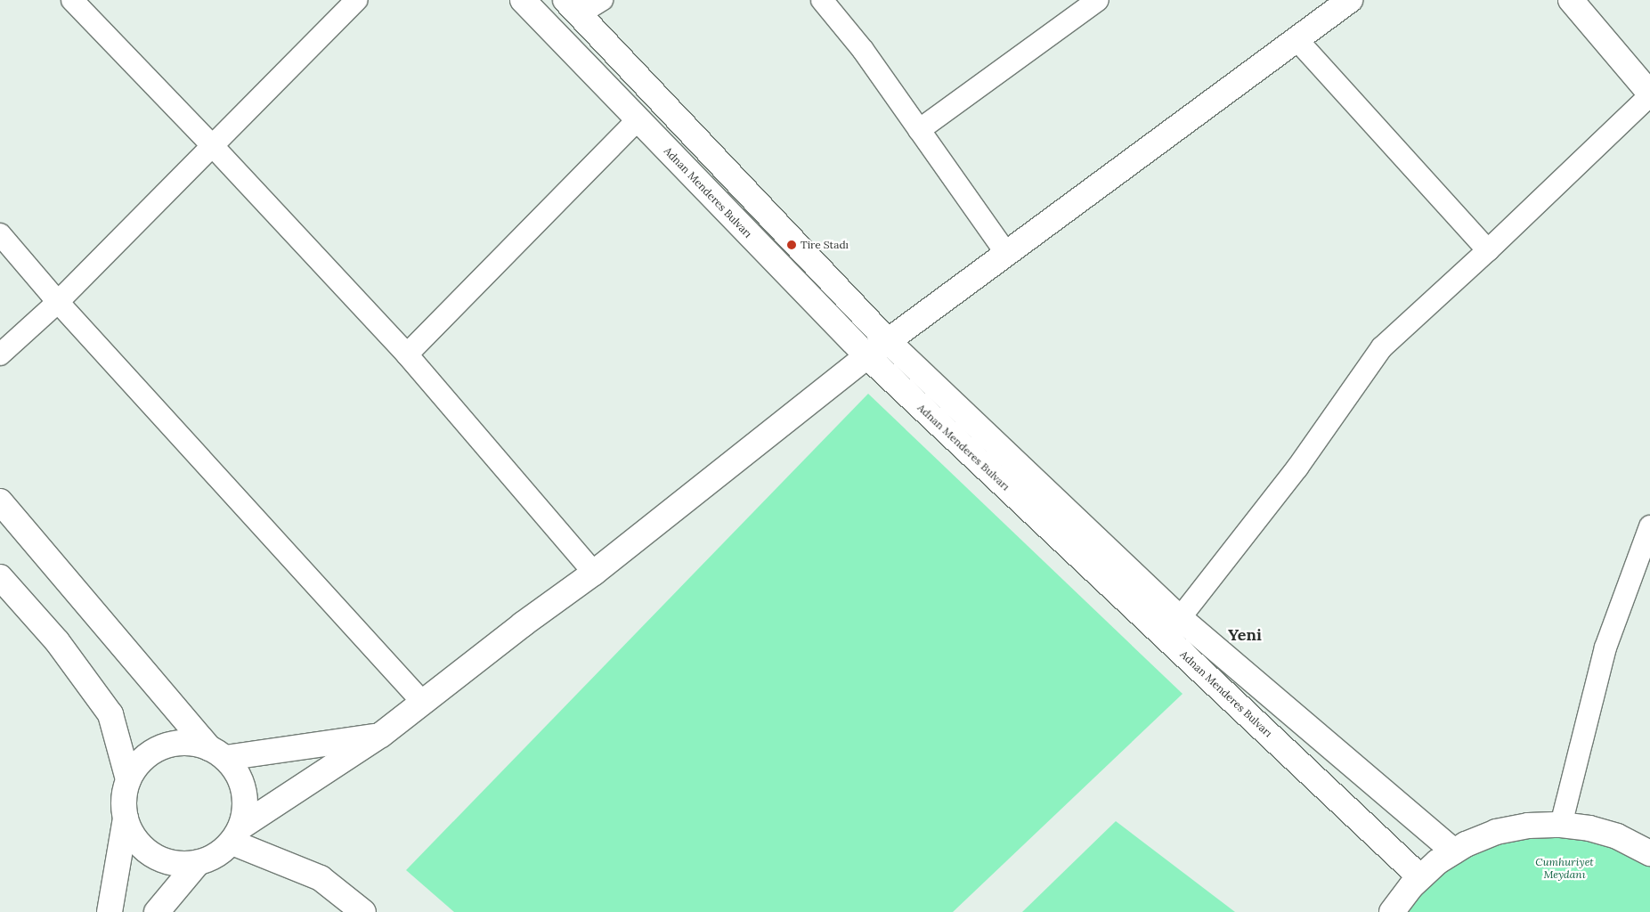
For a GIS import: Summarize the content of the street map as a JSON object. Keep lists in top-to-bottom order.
{
  "streets": {
    "street": ["Adnan Menderes Bulvarı"]
  },
  "districts": ["Yeni"],
  "parks": ["Cumhuriyet Meydanı"],
  "places": ["Tire Stadı"]
}
